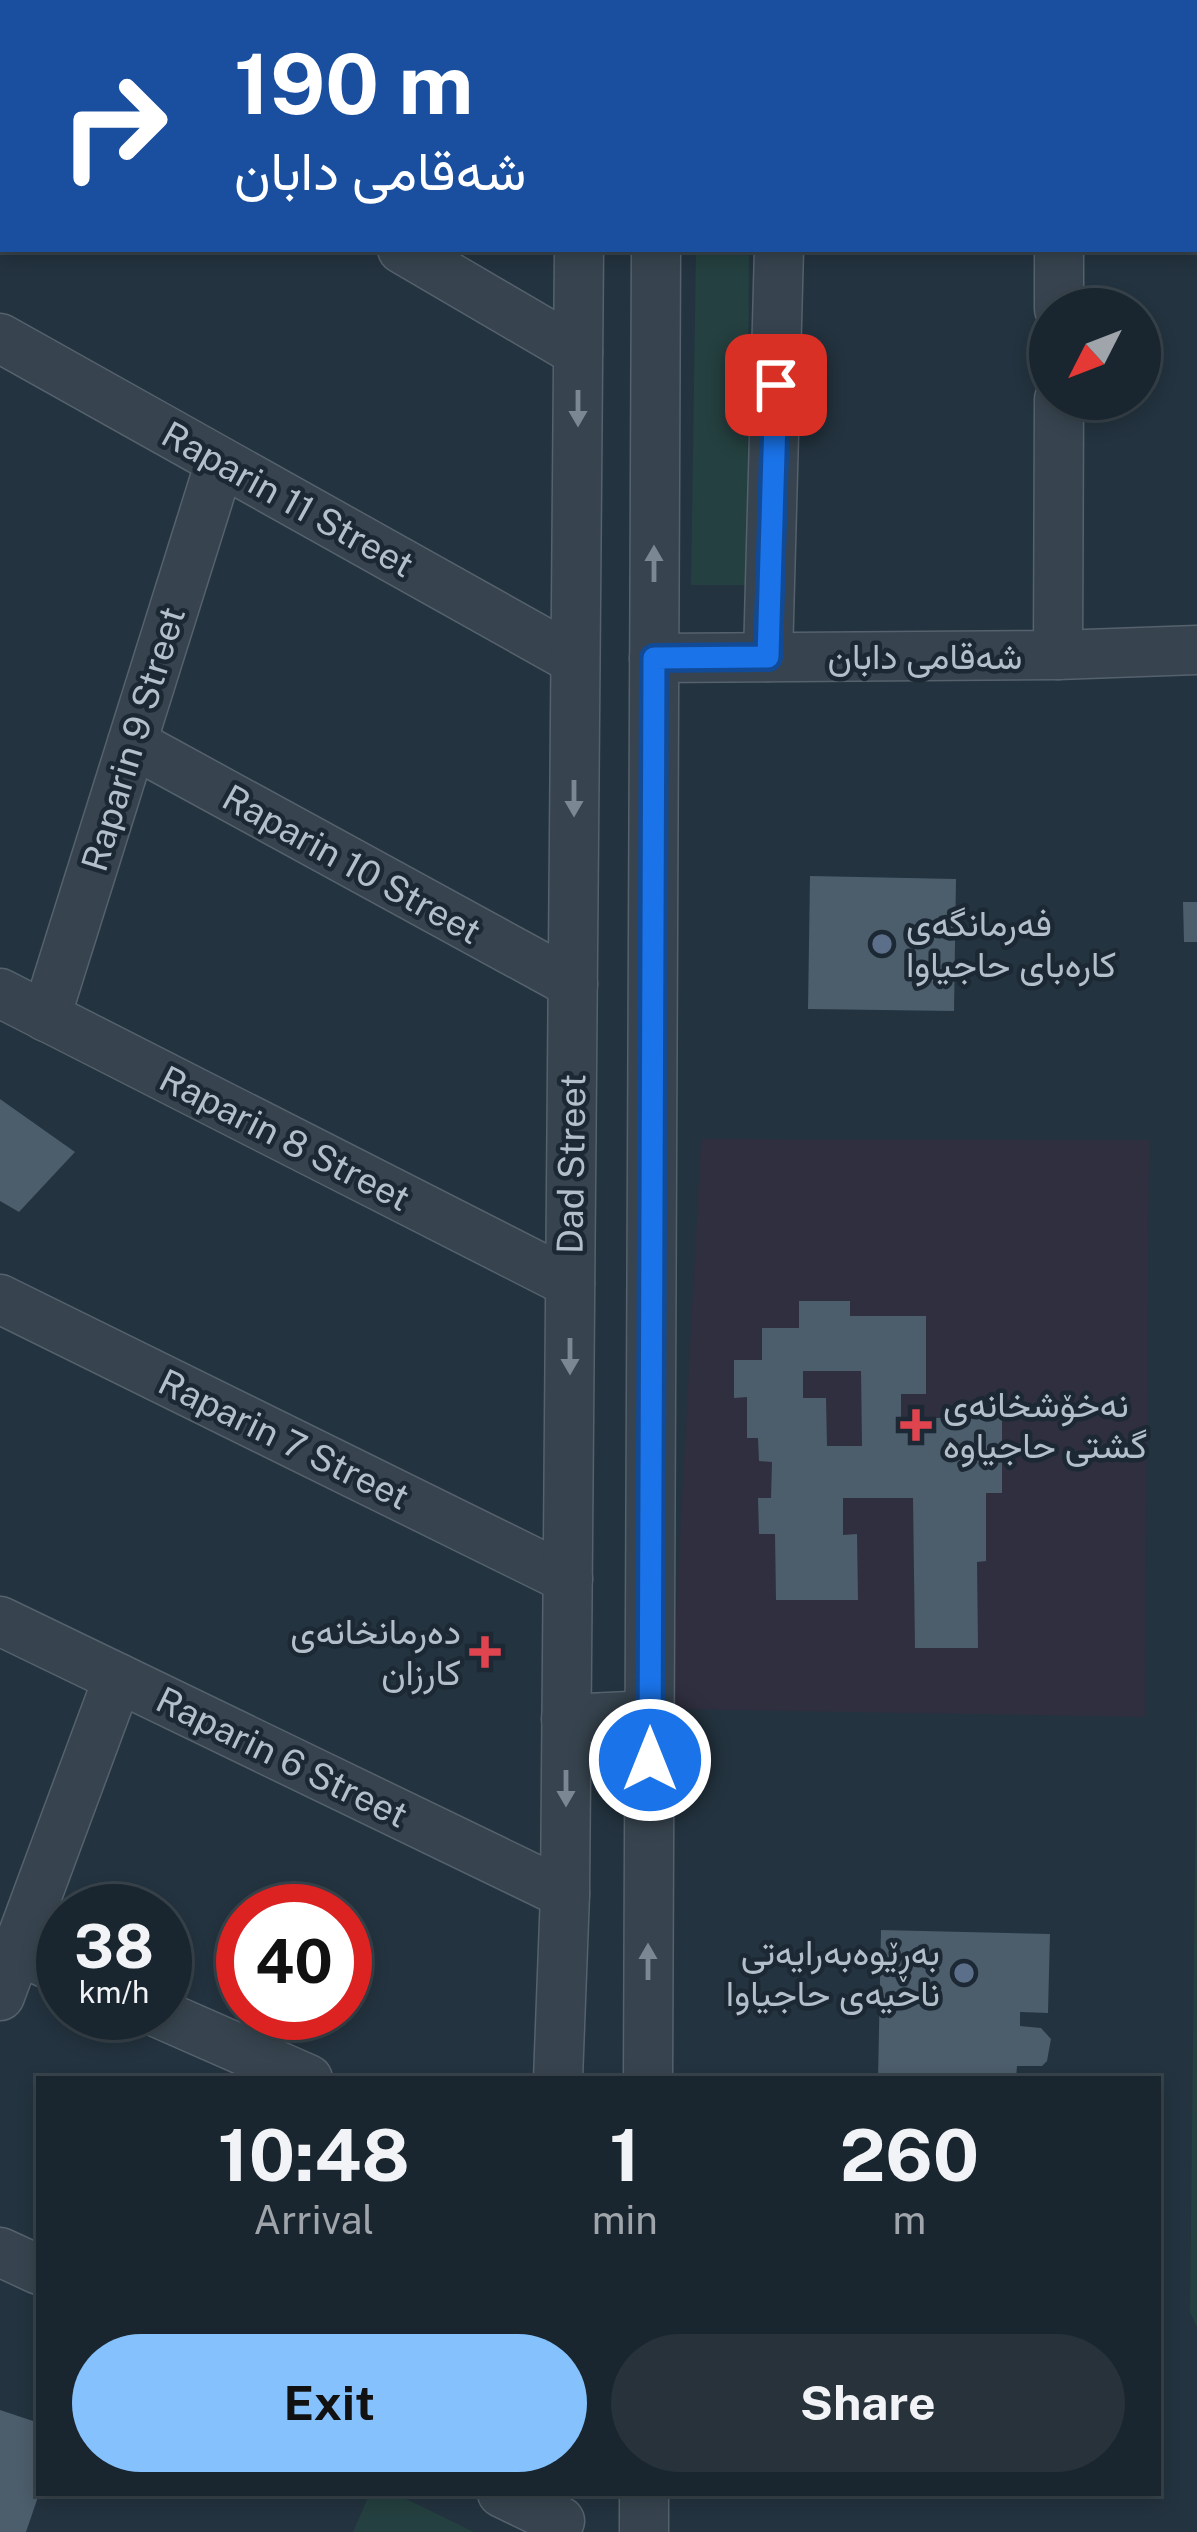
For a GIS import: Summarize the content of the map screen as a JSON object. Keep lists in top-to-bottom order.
{
  "streets": {
    "street": [
      "Raparin 11 Street",
      "شەقامی دابان",
      "Raparin 9 Street",
      "Raparin 10 Street",
      "Raparin 8 Street",
      "Dad Street",
      "Raparin 7 Street",
      "Raparin 6 Street"
    ]
  },
  "crossings": [
    ["Raparin 11 Street", "Raparin 9 Street"],
    ["Raparin 11 Street", "Dad Street"],
    ["Raparin 9 Street", "Raparin 10 Street"],
    ["Raparin 9 Street", "Raparin 8 Street"],
    ["Raparin 10 Street", "Dad Street"],
    ["Raparin 8 Street", "Dad Street"],
    ["Dad Street", "Raparin 7 Street"],
    ["Dad Street", "Raparin 6 Street"]
  ],
  "places": {
    "other": ["فەرمانگەی کارەبای حاجیاوا", "بەڕێوەبەرایەتی ناحیەی حاجیاوا"],
    "health": ["نەخۆشخانەی گشتی حاجیاوە", "دەرمانخانەی کارزان"]
  },
  "north": "bottom left",
  "page": {
    "turn": ["190 m", "شەقامی دابان"],
    "speed": "38 km/h",
    "limit": "40",
    "eta": [
      "10:48",
      "Arrival",
      "1",
      "min",
      "260",
      "m"
    ],
    "buttons": ["Exit", "Share"]
  }
}
